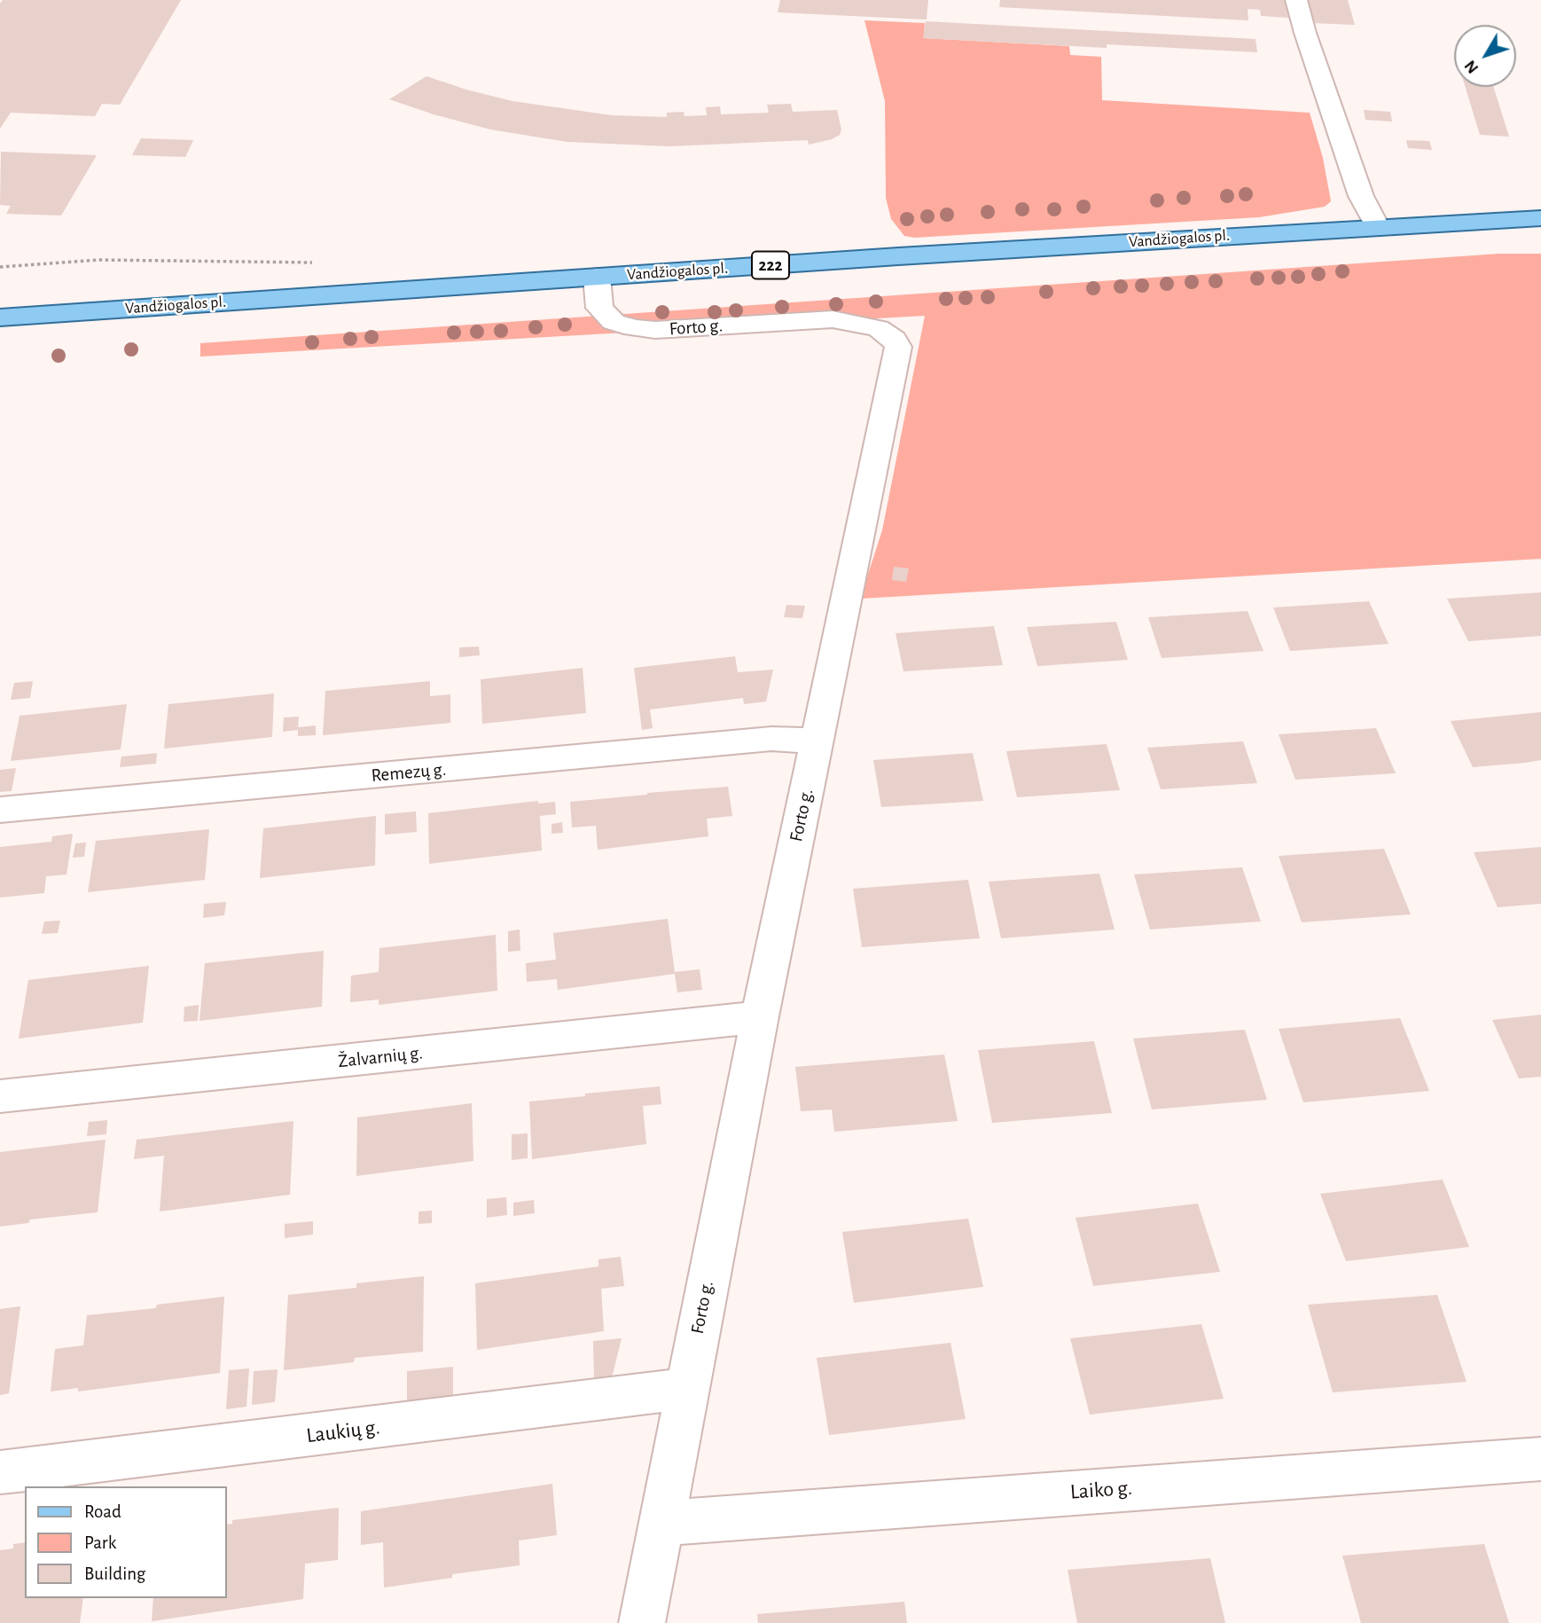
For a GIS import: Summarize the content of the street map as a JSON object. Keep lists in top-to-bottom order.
{
  "streets": {
    "main road": ["Vandžiogalos pl.", "222"],
    "street": [
      "Forto g.",
      "Remezų g.",
      "Žalvarnių g.",
      "Laukių g.",
      "Laiko g."
    ]
  },
  "crossings": [
    ["Vandžiogalos pl.", "Forto g."],
    ["Forto g.", "Remezų g."],
    ["Forto g.", "Žalvarnių g."],
    ["Forto g.", "Laukių g."],
    ["Forto g.", "Laiko g."]
  ],
  "legend": ["Road", "Park", "Building"],
  "north": "bottom left"
}
